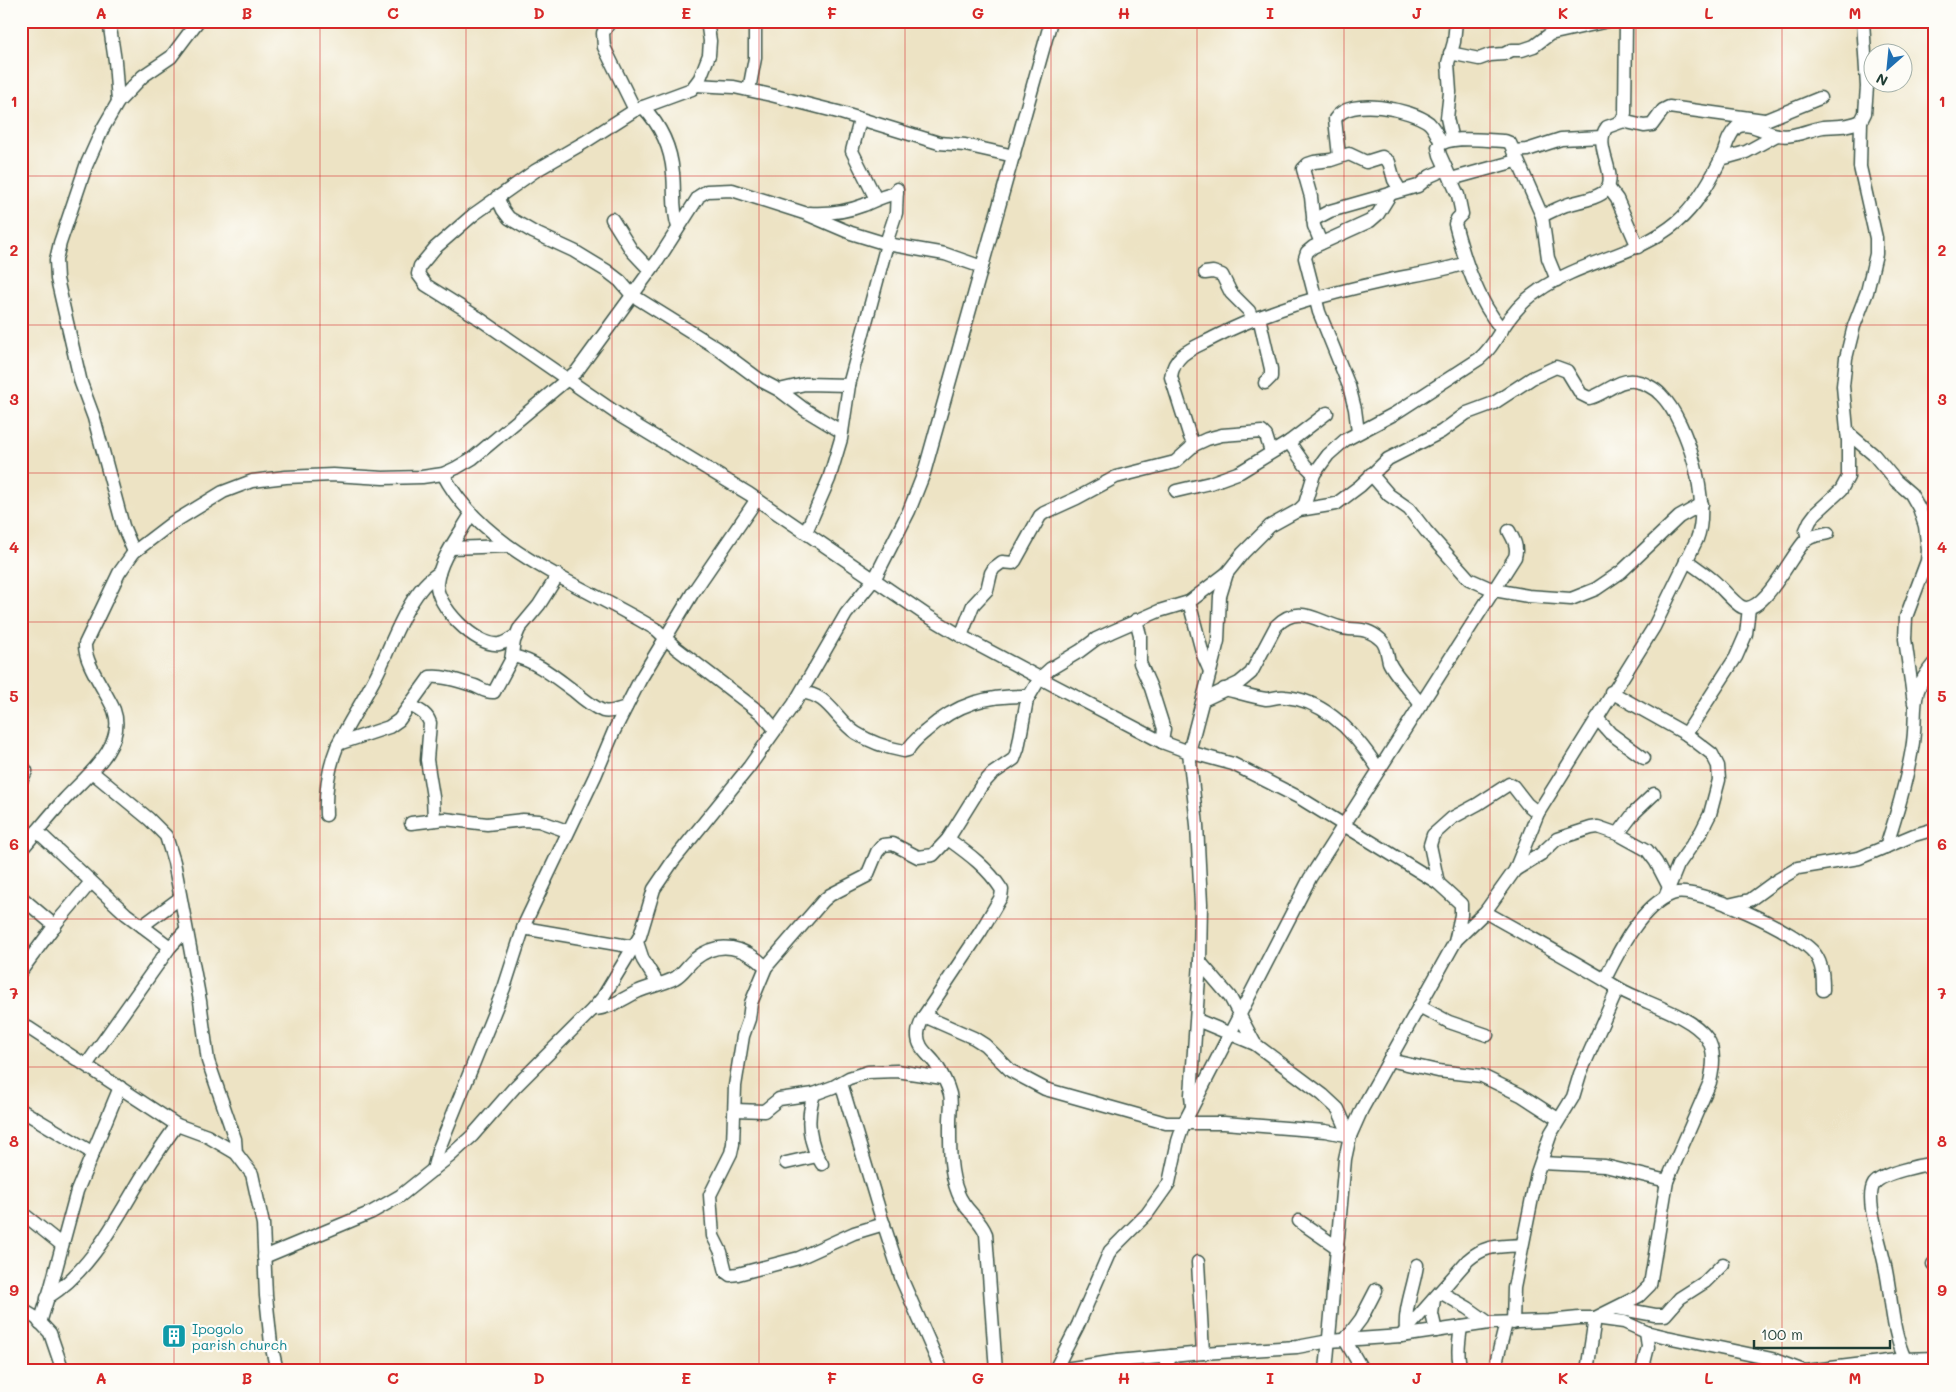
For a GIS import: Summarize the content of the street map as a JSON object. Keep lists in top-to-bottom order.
{
  "places": {
    "building": ["Ipogolo parish church"]
  },
  "scale_bar": "100 m",
  "north": "bottom left",
  "grid": {
    "columns": [
      "A",
      "B",
      "C",
      "D",
      "E",
      "F",
      "G",
      "H",
      "I",
      "J",
      "K",
      "L",
      "M"
    ],
    "rows": [
      "1",
      "2",
      "3",
      "4",
      "5",
      "6",
      "7",
      "8",
      "9"
    ]
  }
}
